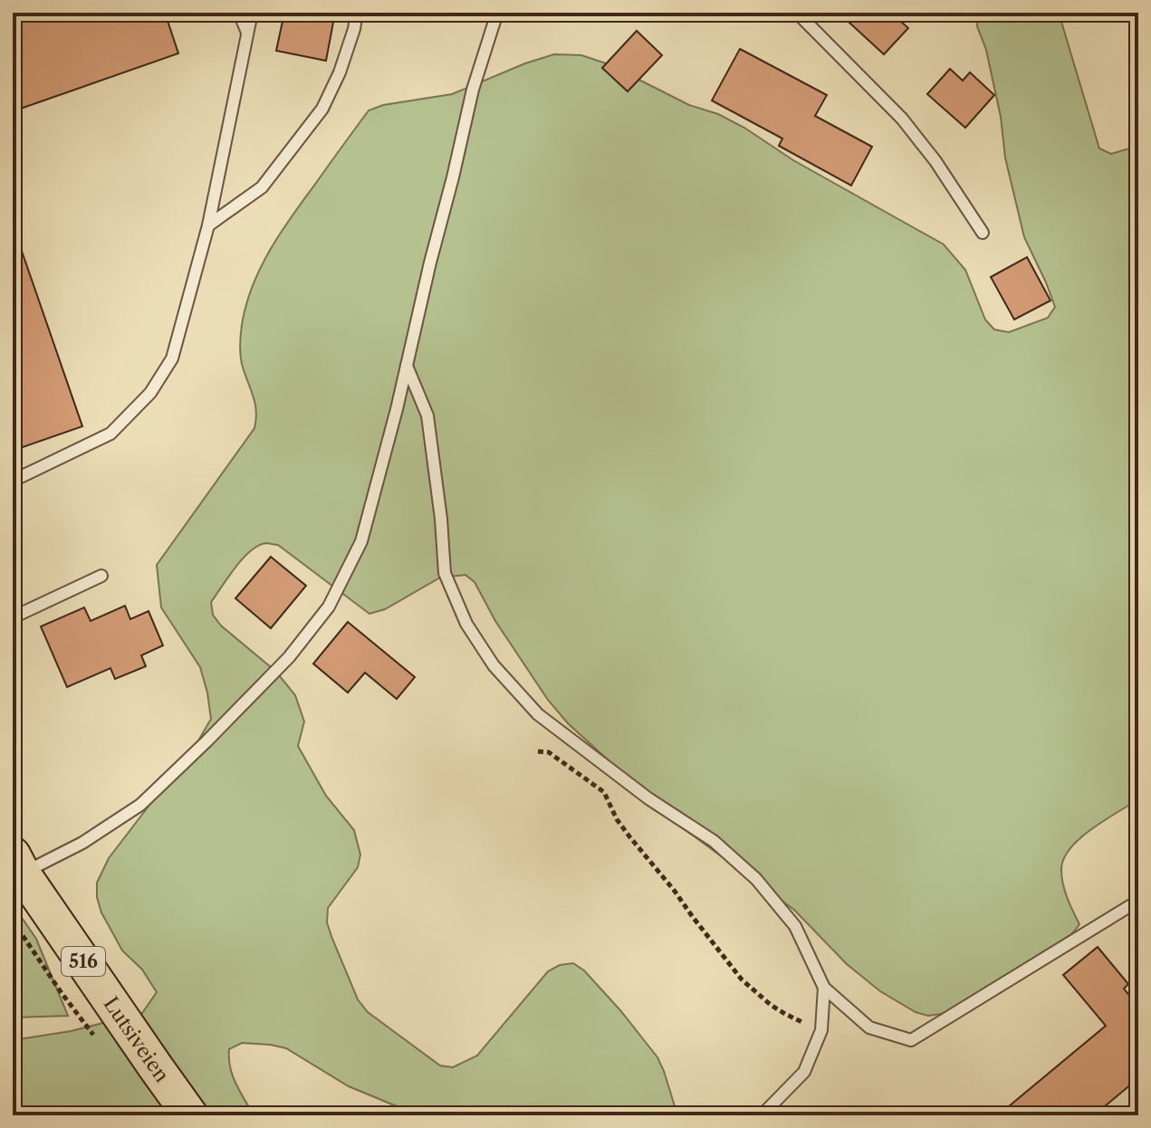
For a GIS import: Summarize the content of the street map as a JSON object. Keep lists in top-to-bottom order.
{
  "streets": {
    "main road": ["516", "Lutsiveien"]
  }
}
